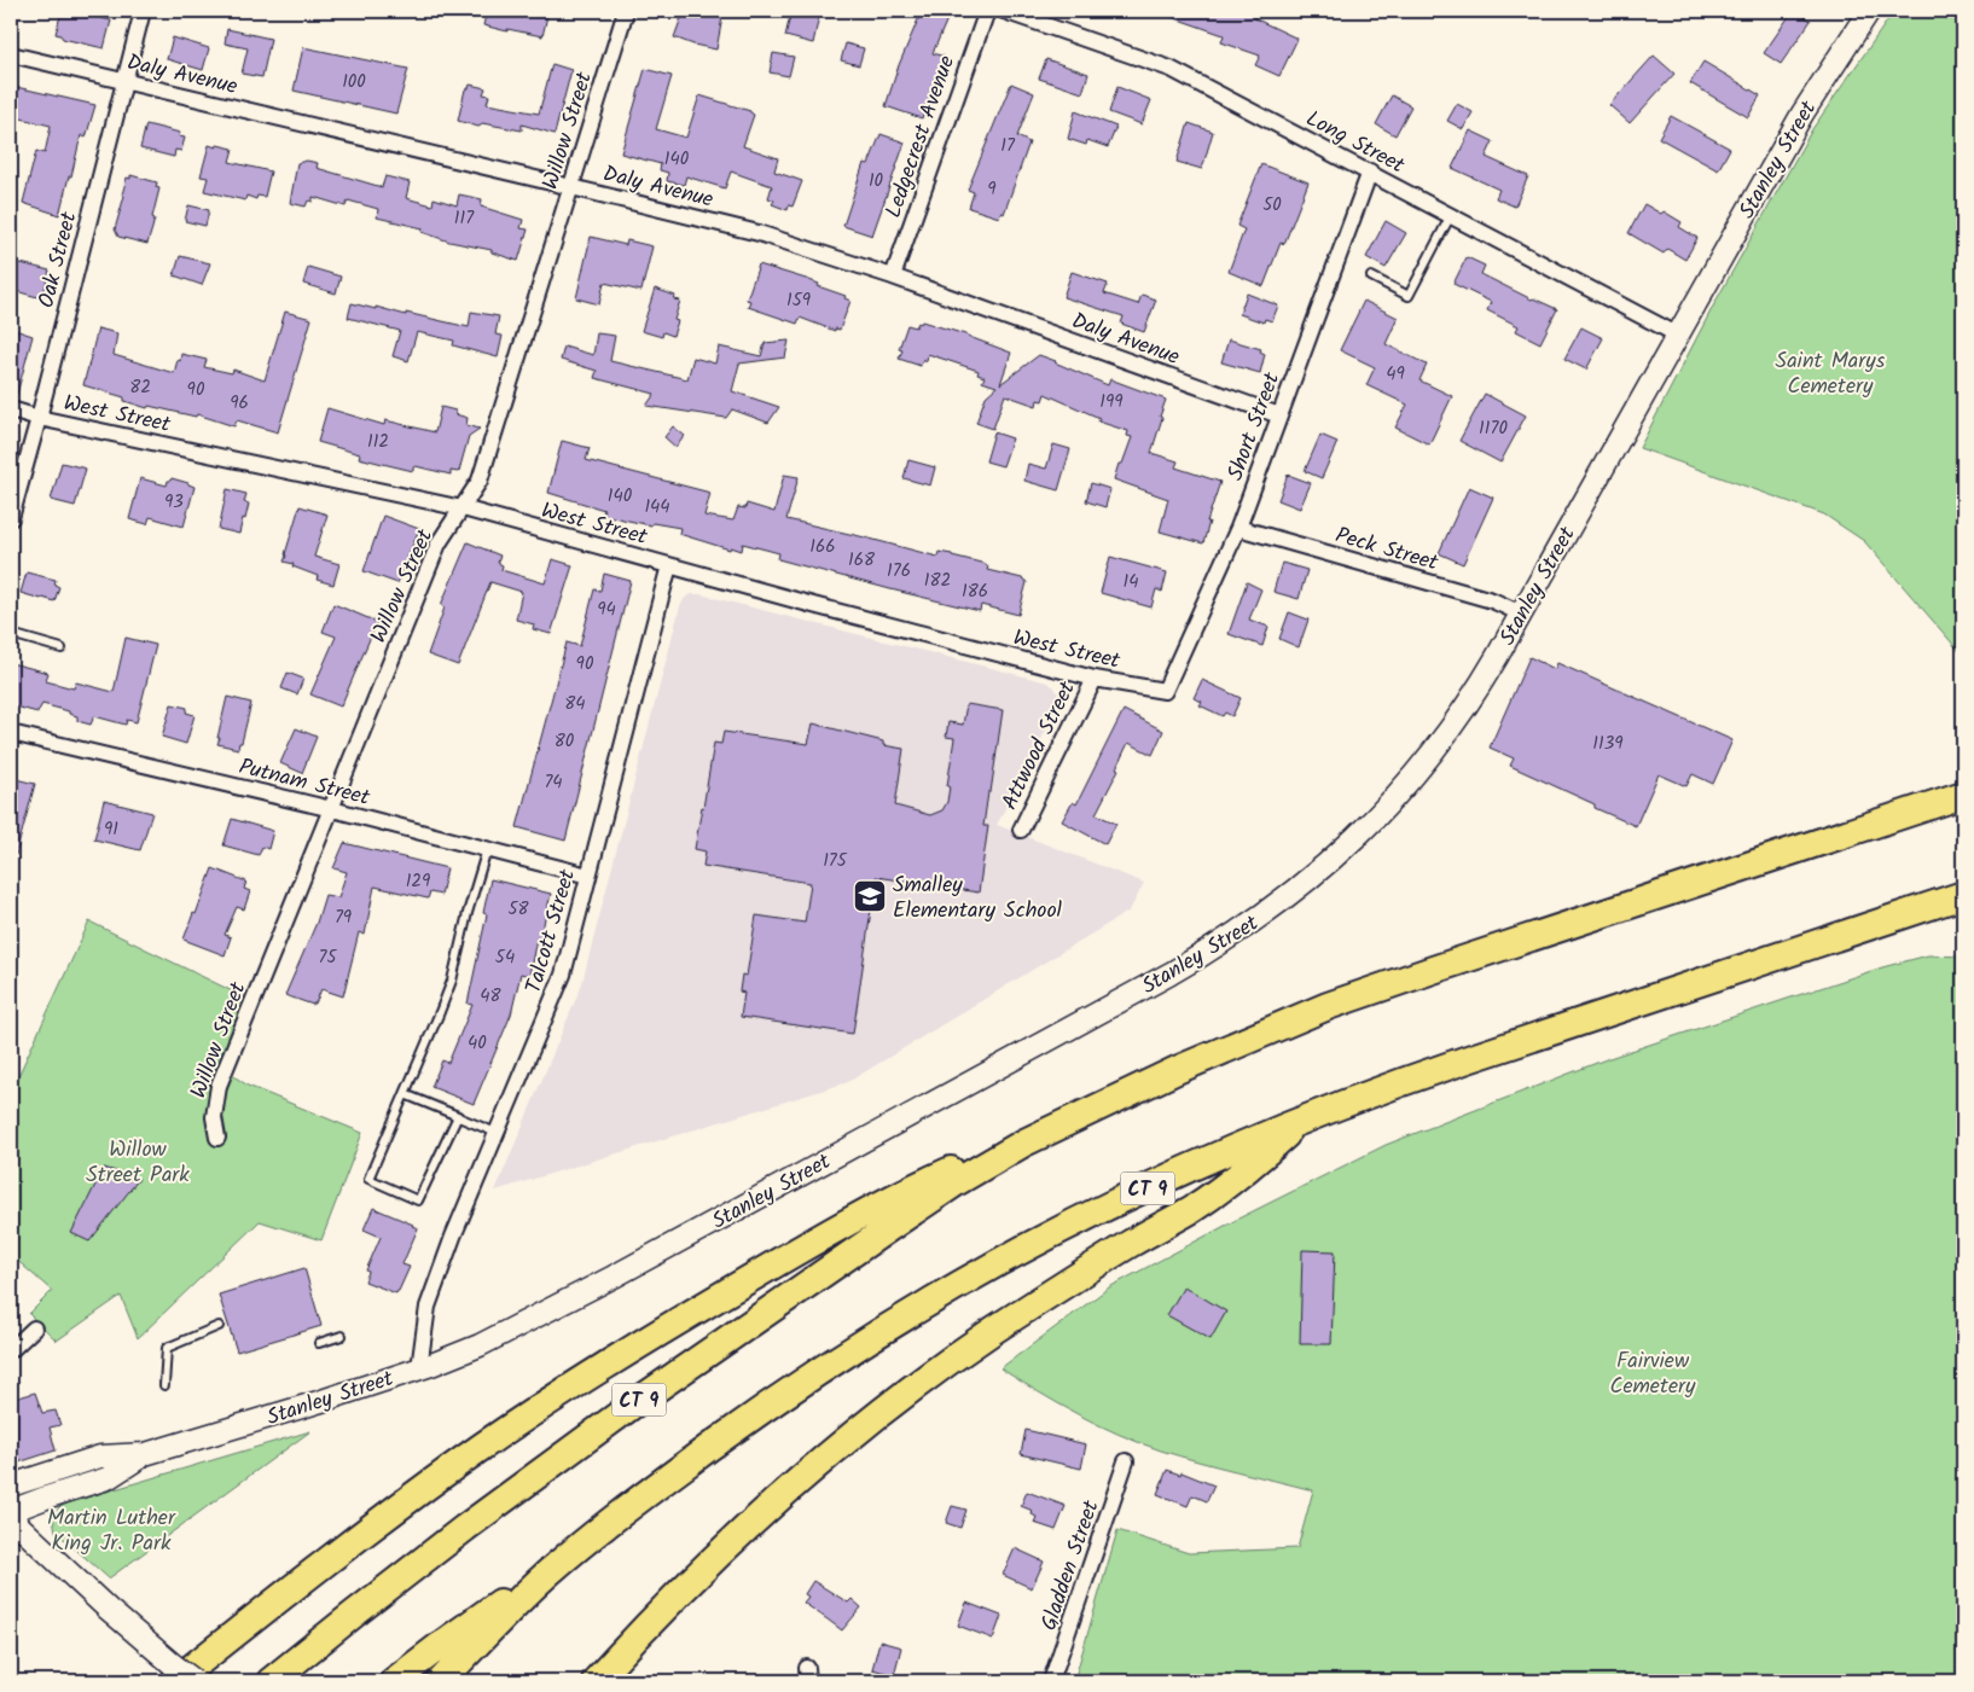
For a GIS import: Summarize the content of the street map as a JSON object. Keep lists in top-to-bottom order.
{
  "streets": {
    "highway": ["CT 9"],
    "main road": ["Stanley Street"],
    "street": [
      "Daly Avenue",
      "Willow Street",
      "Ledgecrest Avenue",
      "Long Street",
      "Oak Street",
      "West Street",
      "Short Street",
      "Peck Street",
      "Attwood Street",
      "Putnam Street",
      "Talcott Street",
      "Gladden Street"
    ]
  },
  "crossings": [
    ["Daly Avenue", "Willow Street"],
    ["Daly Avenue", "Ledgecrest Avenue"],
    ["Daly Avenue", "Oak Street"],
    ["Daly Avenue", "Short Street"],
    ["Willow Street", "West Street"],
    ["Willow Street", "Putnam Street"],
    ["Long Street", "Stanley Street"],
    ["Long Street", "Short Street"],
    ["Stanley Street", "Peck Street"],
    ["Stanley Street", "Talcott Street"],
    ["Oak Street", "West Street"],
    ["West Street", "Short Street"],
    ["West Street", "Attwood Street"],
    ["West Street", "Talcott Street"],
    ["Short Street", "Peck Street"],
    ["Putnam Street", "Talcott Street"]
  ],
  "parks": [
    "Saint Marys Cemetery",
    "Willow Street Park",
    "Fairview Cemetery",
    "Martin Luther King Jr. Park"
  ],
  "places": {
    "school or university": ["Smalley Elementary School"]
  },
  "house_numbers": [
    "100",
    "17",
    "140",
    "10",
    "9",
    "50",
    "117",
    "159",
    "49",
    "82",
    "90",
    "199",
    "96",
    "1170",
    "112",
    "140",
    "93",
    "144",
    "166",
    "168",
    "176",
    "182",
    "14",
    "186",
    "94",
    "90",
    "84",
    "80",
    "1139",
    "74",
    "91",
    "175",
    "129",
    "58",
    "79",
    "75",
    "54",
    "48",
    "40"
  ]
}
